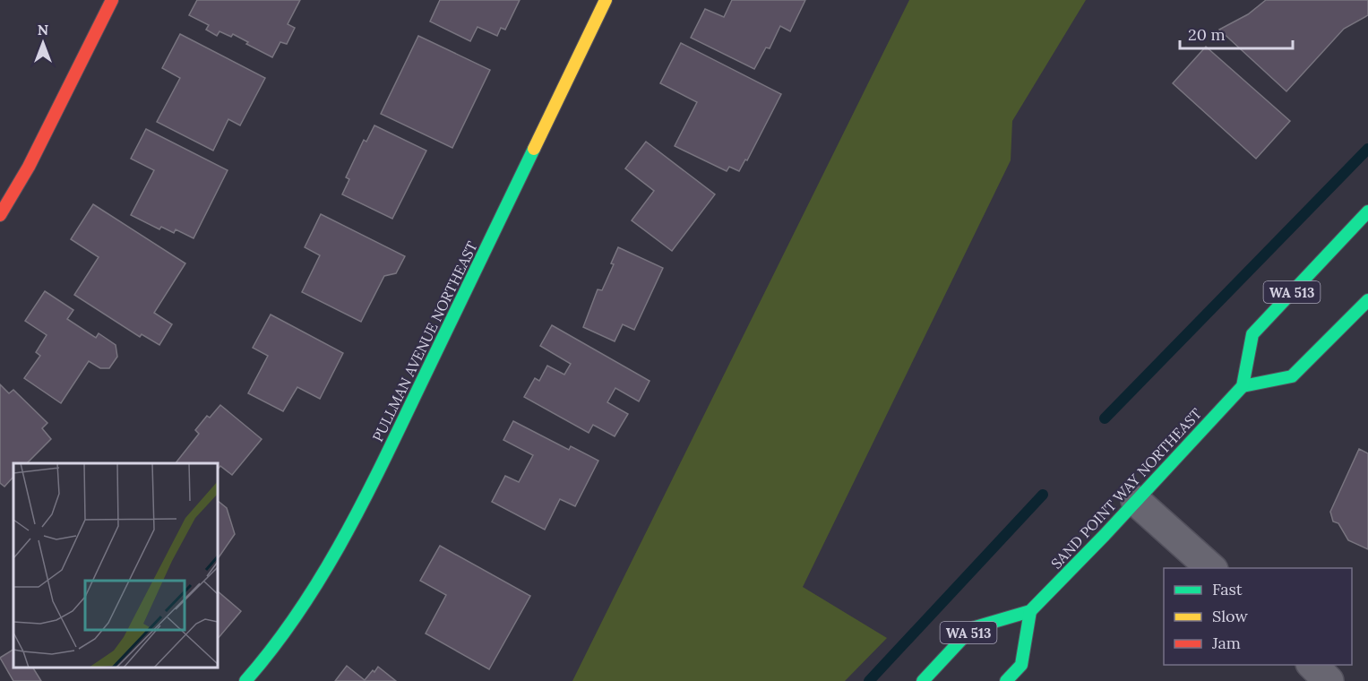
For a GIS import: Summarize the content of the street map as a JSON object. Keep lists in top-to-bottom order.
{
  "streets": {
    "street": ["WA 513", "PULLMAN AVENUE NORTHEAST", "SAND POINT WAY NORTHEAST"]
  },
  "crossings": [
    ["WA 513", "SAND POINT WAY NORTHEAST"]
  ],
  "legend": ["Fast", "Slow", "Jam"],
  "scale_bar": "20 m",
  "north": "top"
}
